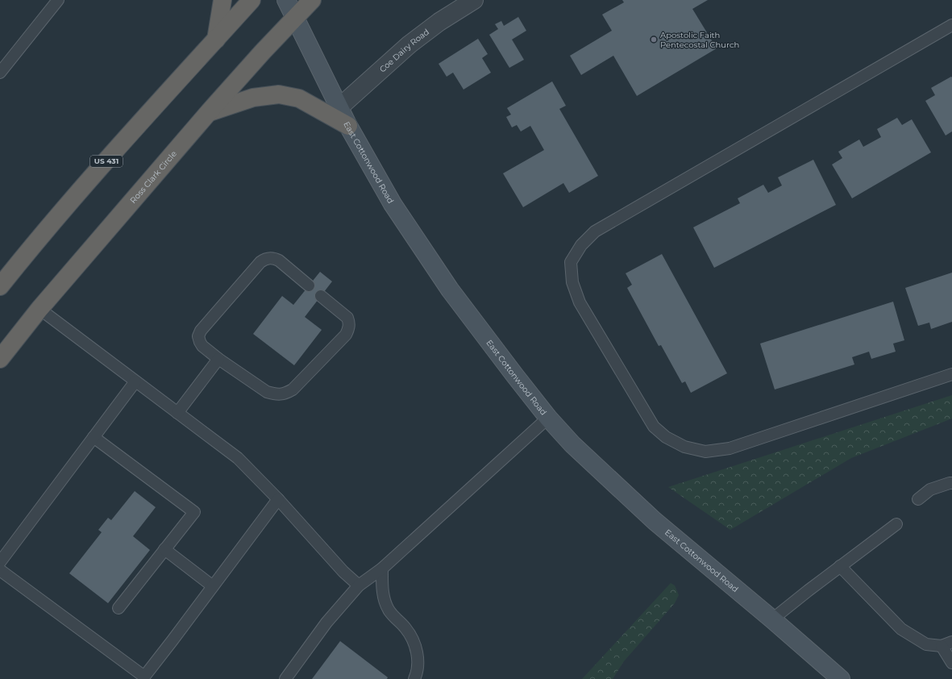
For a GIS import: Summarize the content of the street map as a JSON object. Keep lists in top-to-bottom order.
{
  "streets": {
    "highway": ["US 431", "Ross Clark Circle"],
    "main road": ["East Cottonwood Road"],
    "street": ["Coe Dairy Road"]
  },
  "crossings": [
    ["Coe Dairy Road", "East Cottonwood Road"],
    ["East Cottonwood Road", "Ross Clark Circle"]
  ],
  "places": ["Apostolic Faith Pentecostal Church"]
}
